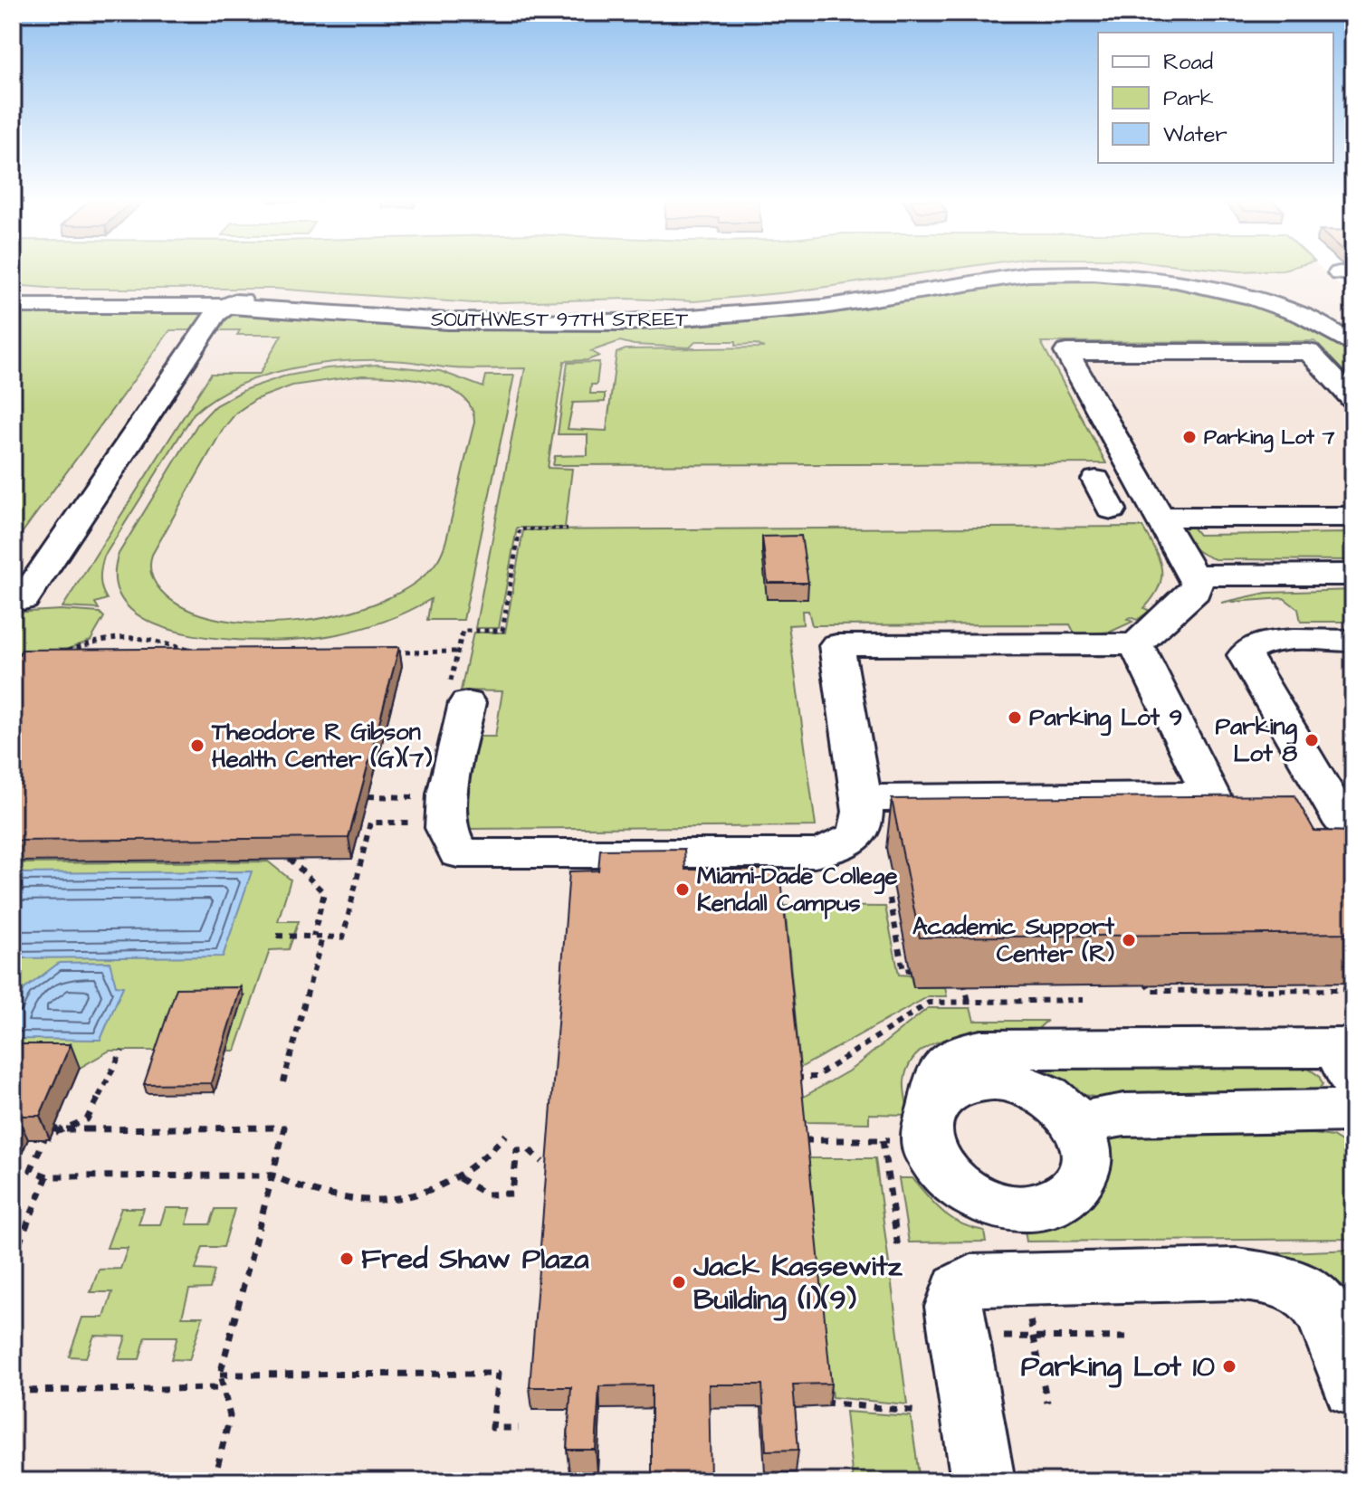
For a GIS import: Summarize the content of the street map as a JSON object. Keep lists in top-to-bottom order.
{
  "streets": {
    "street": ["SOUTHWEST 97TH STREET"]
  },
  "places": [
    "Parking Lot 7",
    "Parking Lot 9",
    "Parking Lot 8",
    "Theodore R Gibson Health Center (G)(7)",
    "Miami-Dade College Kendall Campus",
    "Academic Support Center (R)",
    "Fred Shaw Plaza",
    "Jack Kassewitz Building (I)(9)",
    "Parking Lot 10"
  ],
  "legend": ["Road", "Park", "Water"]
}
